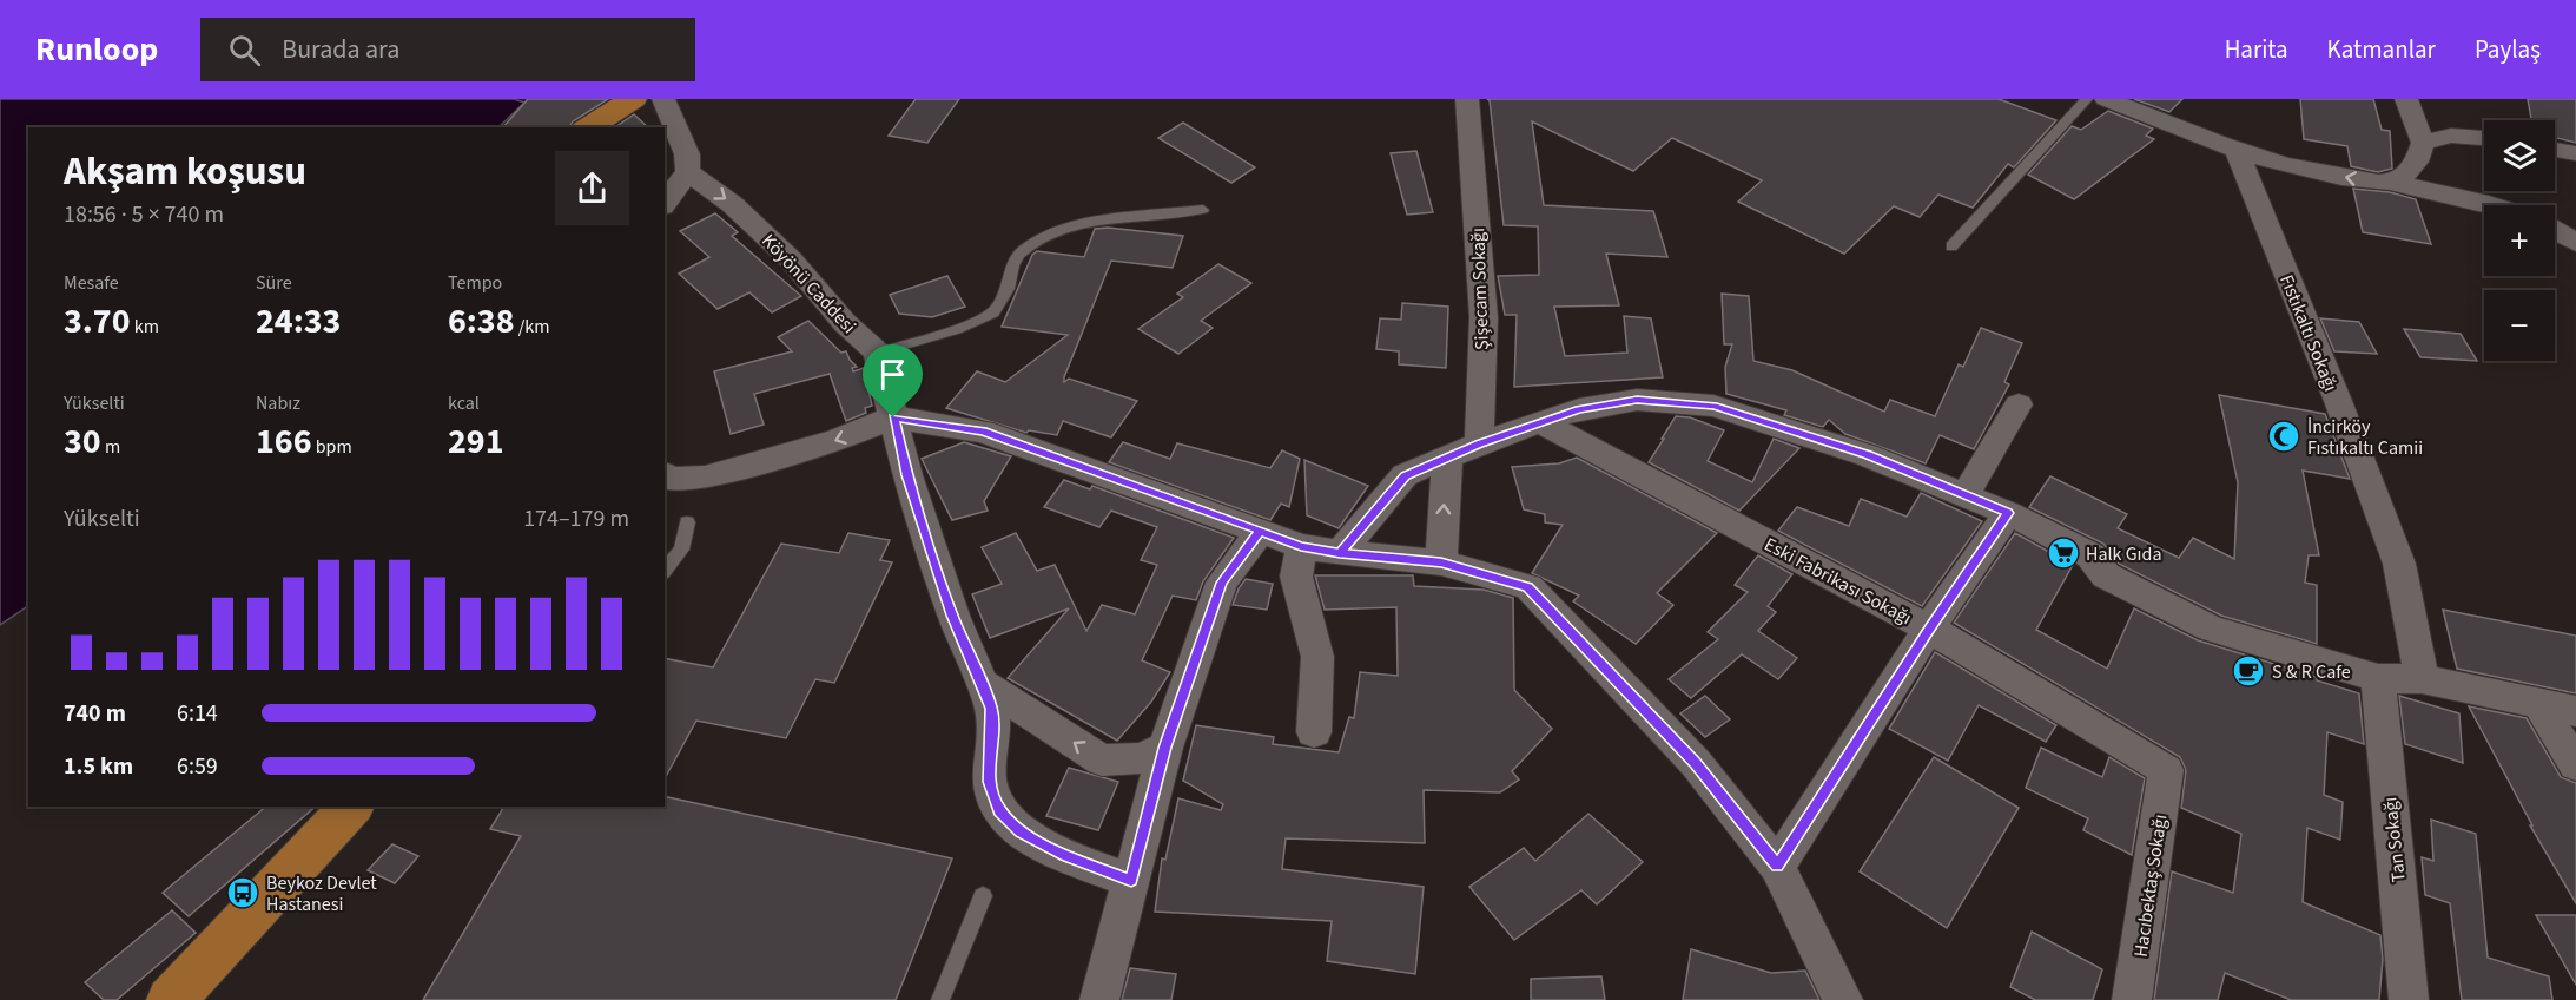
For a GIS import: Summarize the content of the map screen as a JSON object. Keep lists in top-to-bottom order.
{
  "streets": {
    "street": [
      "Köyönü Caddesi",
      "Şişecam Sokağı",
      "Fıstıkaltı Sokağı",
      "Eski Fabrikası Sokağı",
      "Tan Sokağı",
      "Hacıbektaş Sokağı"
    ]
  },
  "crossings": [
    ["Eski Fabrikası Sokağı", "Hacıbektaş Sokağı"]
  ],
  "one_way": ["Köyönü Caddesi"],
  "places": {
    "mosque": ["İncirköy Fıstıkaltı Camii"],
    "supermarket": ["Halk Gıda"],
    "cafe": ["S & R Cafe"],
    "bus stop": ["Beykoz Devlet Hastanesi"]
  },
  "page": {
    "header": "Runloop",
    "search": "Burada ara",
    "nav": ["Harita", "Katmanlar", "Paylaş"],
    "map_buttons": ["+", "−"],
    "heading": ["Akşam koşusu", "18:56 · 5 × 740 m"],
    "stats": [
      ["Mesafe", "3.70 km"],
      ["Süre", "24:33"],
      ["Tempo", "6:38 /km"],
      ["Yükselti", "30 m"],
      ["Nabız", "166 bpm"],
      ["kcal", "291"]
    ],
    "chart": ["Yükselti", "174–179 m"],
    "list": [
      {
        "name": "740 m",
        "note": "6:14"
      },
      {
        "name": "1.5 km",
        "note": "6:59"
      }
    ]
  }
}
